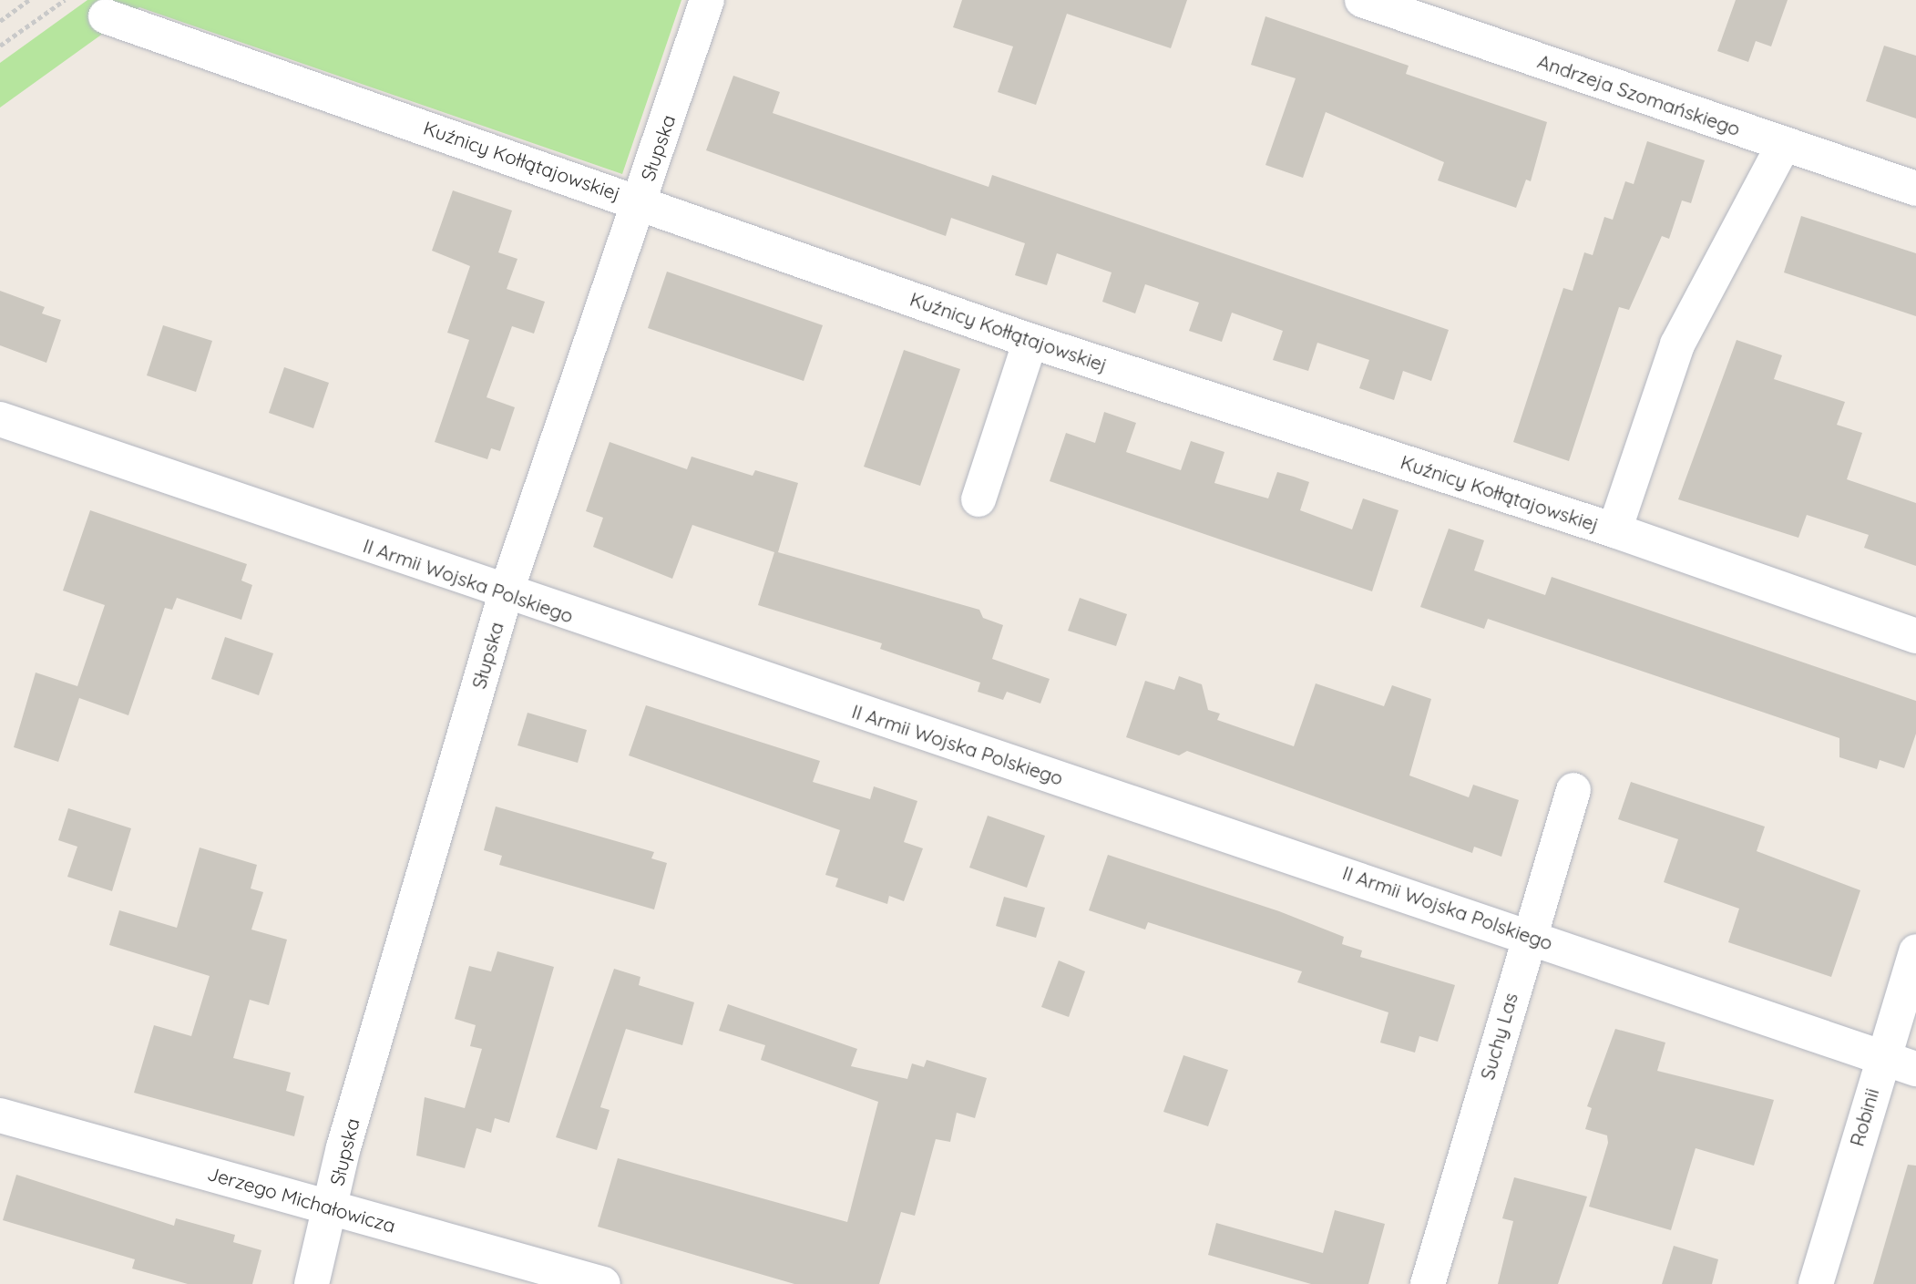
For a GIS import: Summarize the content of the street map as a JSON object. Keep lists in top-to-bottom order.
{
  "streets": {
    "street": [
      "Andrzeja Szomańskiego",
      "Słupska",
      "Kuźnicy Kołłątajowskiej",
      "II Armii Wojska Polskiego",
      "Suchy Las",
      "Robinii",
      "Jerzego Michałowicza"
    ]
  },
  "crossings": [
    ["Słupska", "Kuźnicy Kołłątajowskiej"],
    ["Słupska", "II Armii Wojska Polskiego"],
    ["Słupska", "Jerzego Michałowicza"],
    ["II Armii Wojska Polskiego", "Suchy Las"],
    ["II Armii Wojska Polskiego", "Robinii"]
  ]
}
